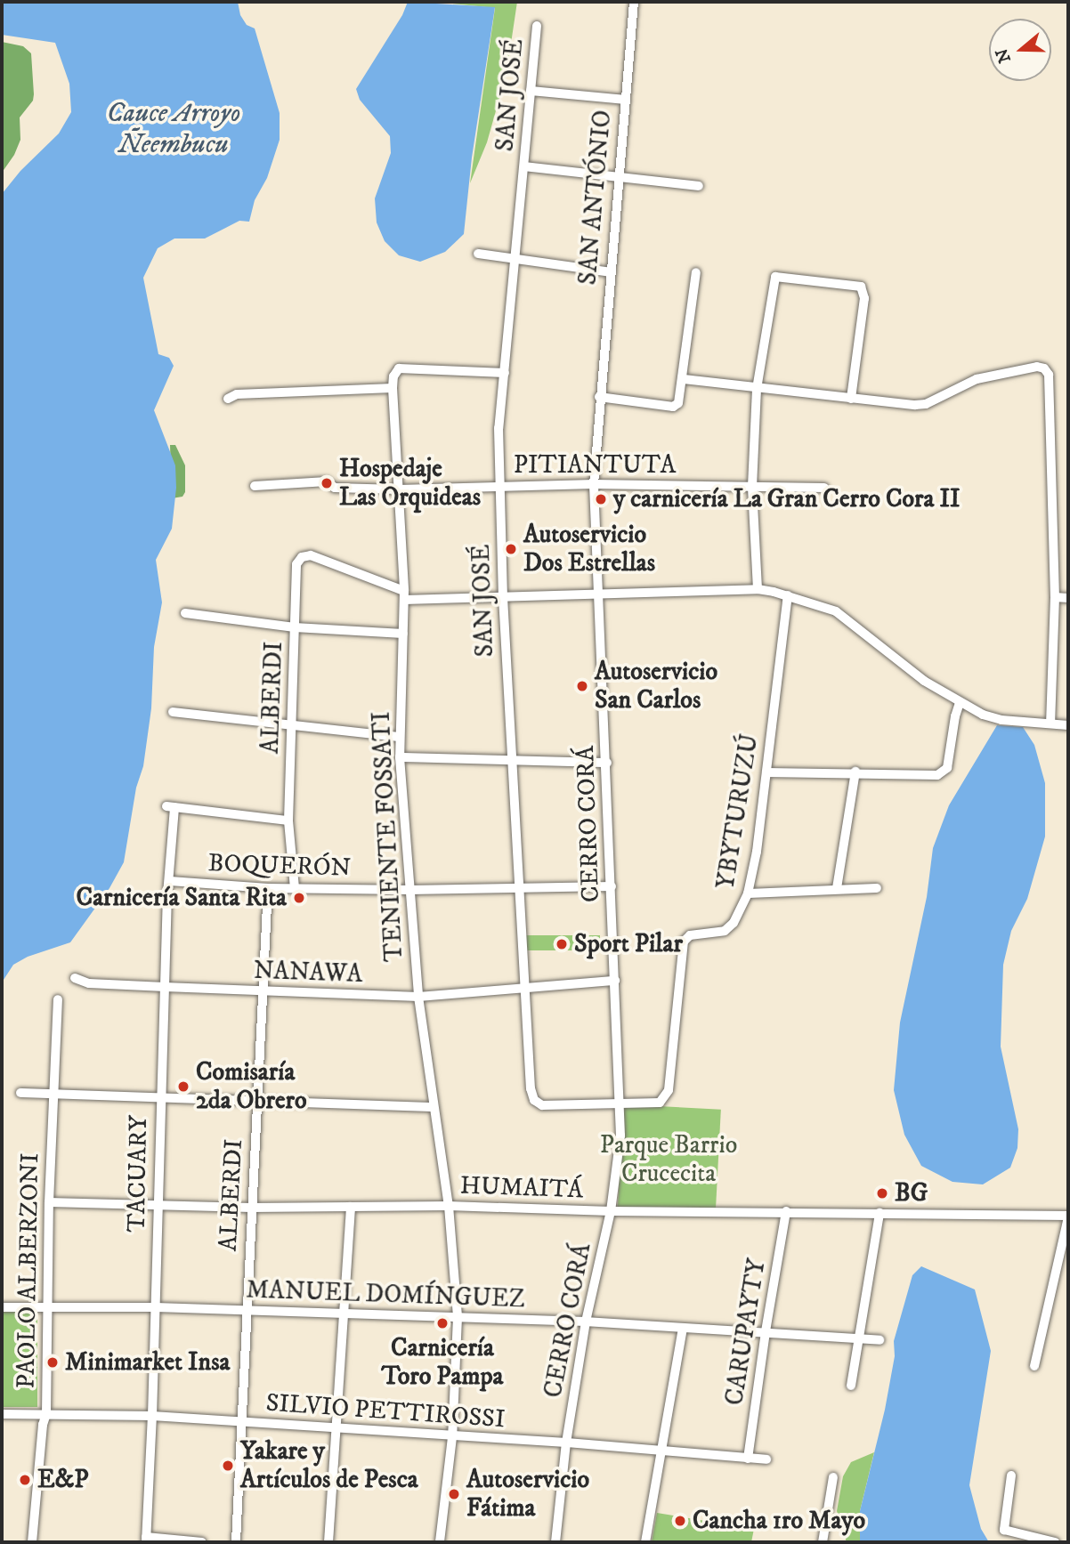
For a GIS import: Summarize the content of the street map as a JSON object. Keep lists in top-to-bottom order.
{
  "streets": {
    "street": [
      "SAN JOSÉ",
      "SAN ANTÓNIO",
      "PITIANTUTA",
      "ALBERDI",
      "YBYTURUZÚ",
      "CERRO CORÁ",
      "TENIENTE FOSSATI",
      "BOQUERÓN",
      "NANAWA",
      "TACUARY",
      "HUMAITÁ",
      "PAOLO ALBERZONI",
      "MANUEL DOMÍNGUEZ",
      "CARUPAYTY",
      "SILVIO PETTIROSSI"
    ]
  },
  "crossings": [
    ["SAN JOSÉ", "PITIANTUTA"],
    ["SAN JOSÉ", "YBYTURUZÚ"],
    ["SAN JOSÉ", "CERRO CORÁ"],
    ["SAN JOSÉ", "BOQUERÓN"],
    ["SAN JOSÉ", "NANAWA"],
    ["SAN ANTÓNIO", "CERRO CORÁ"],
    ["PITIANTUTA", "CERRO CORÁ"],
    ["PITIANTUTA", "TENIENTE FOSSATI"],
    ["ALBERDI", "TENIENTE FOSSATI"],
    ["ALBERDI", "BOQUERÓN"],
    ["ALBERDI", "NANAWA"],
    ["ALBERDI", "TACUARY"],
    ["ALBERDI", "HUMAITÁ"],
    ["ALBERDI", "MANUEL DOMÍNGUEZ"],
    ["ALBERDI", "SILVIO PETTIROSSI"],
    ["YBYTURUZÚ", "CERRO CORÁ"],
    ["CERRO CORÁ", "BOQUERÓN"],
    ["CERRO CORÁ", "NANAWA"],
    ["CERRO CORÁ", "HUMAITÁ"],
    ["CERRO CORÁ", "MANUEL DOMÍNGUEZ"],
    ["CERRO CORÁ", "SILVIO PETTIROSSI"],
    ["TENIENTE FOSSATI", "BOQUERÓN"],
    ["TENIENTE FOSSATI", "NANAWA"],
    ["TENIENTE FOSSATI", "HUMAITÁ"],
    ["TENIENTE FOSSATI", "MANUEL DOMÍNGUEZ"],
    ["TENIENTE FOSSATI", "SILVIO PETTIROSSI"],
    ["BOQUERÓN", "TACUARY"],
    ["NANAWA", "TACUARY"],
    ["TACUARY", "HUMAITÁ"],
    ["TACUARY", "MANUEL DOMÍNGUEZ"],
    ["TACUARY", "SILVIO PETTIROSSI"],
    ["HUMAITÁ", "PAOLO ALBERZONI"],
    ["HUMAITÁ", "CARUPAYTY"],
    ["PAOLO ALBERZONI", "MANUEL DOMÍNGUEZ"],
    ["PAOLO ALBERZONI", "SILVIO PETTIROSSI"],
    ["MANUEL DOMÍNGUEZ", "CARUPAYTY"],
    ["CARUPAYTY", "SILVIO PETTIROSSI"]
  ],
  "water": ["Cauce Arroyo Ñeembucu"],
  "parks": ["Parque Barrio Crucecita"],
  "places": [
    "Hospedaje Las Orquideas",
    "y carnicería La Gran Cerro Cora II",
    "Autoservicio Dos Estrellas",
    "Autoservicio San Carlos",
    "Carnicería Santa Rita",
    "Sport Pilar",
    "Comisaría 2da Obrero",
    "BG",
    "Carnicería Toro Pampa",
    "Minimarket Insa",
    "Yakare y Artículos de Pesca",
    "E&P",
    "Autoservicio Fátima",
    "Cancha 1ro Mayo"
  ],
  "north": "left"
}
